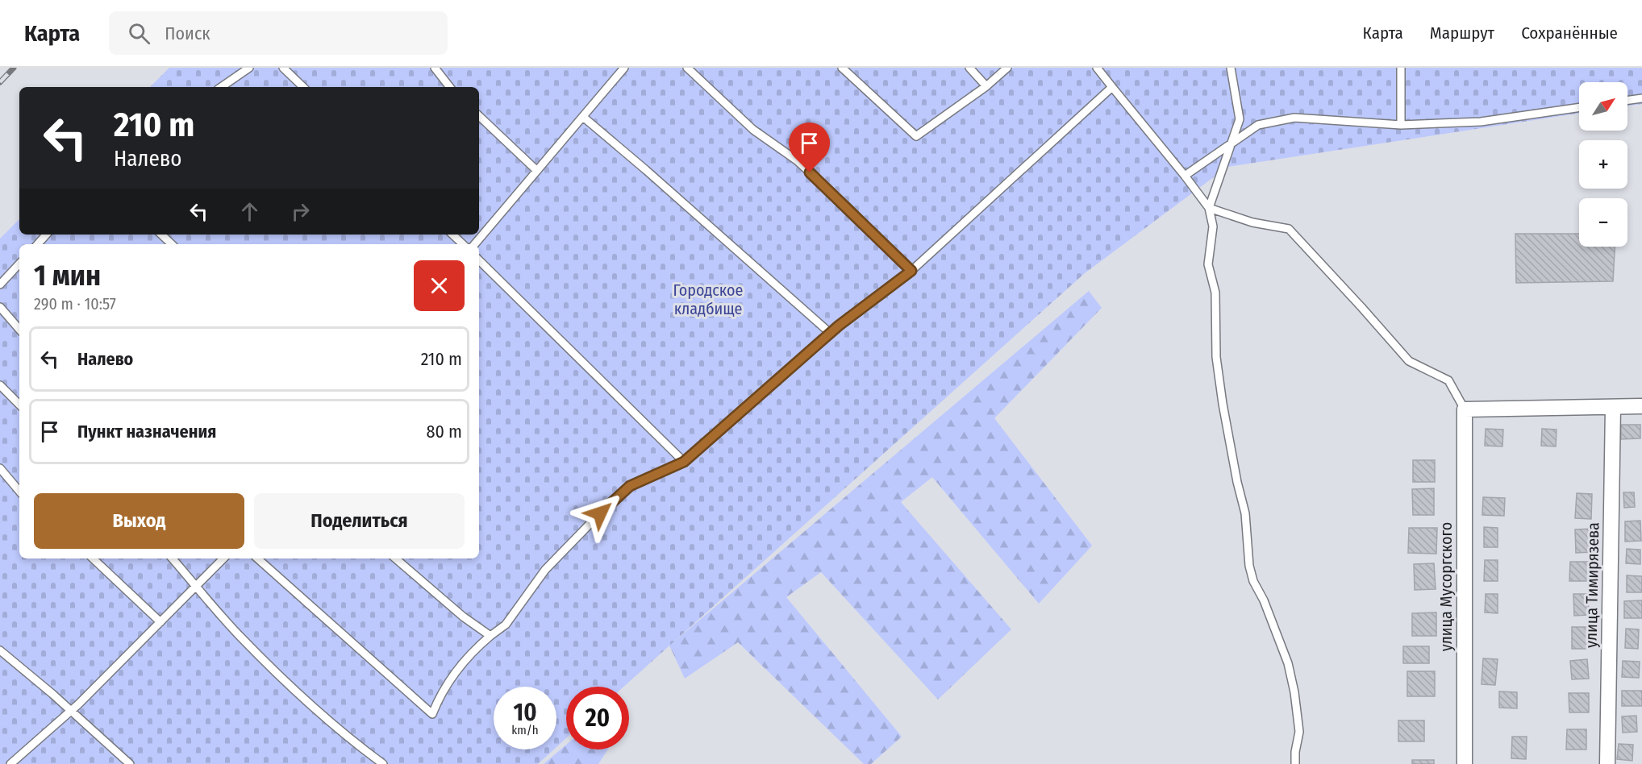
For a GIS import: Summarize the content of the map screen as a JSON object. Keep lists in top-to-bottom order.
{
  "streets": {
    "street": ["улица Тимирязева", "улица Мусоргского"]
  },
  "parks": ["Городское кладбище"],
  "north": "top right",
  "page": {
    "header": "Карта",
    "search": "Поиск",
    "nav": ["Карта", "Маршрут", "Сохранённые"],
    "map_buttons": ["+", "−"],
    "turn": ["210 m", "Налево"],
    "heading": ["1 мин", "290 m · 10:57"],
    "list": [
      {
        "name": "Налево",
        "value": "210 m"
      },
      {
        "name": "Пункт назначения",
        "value": "80 m"
      }
    ],
    "buttons": ["Выход", "Поделиться"],
    "speed": "10 km/h",
    "limit": "20"
  }
}
